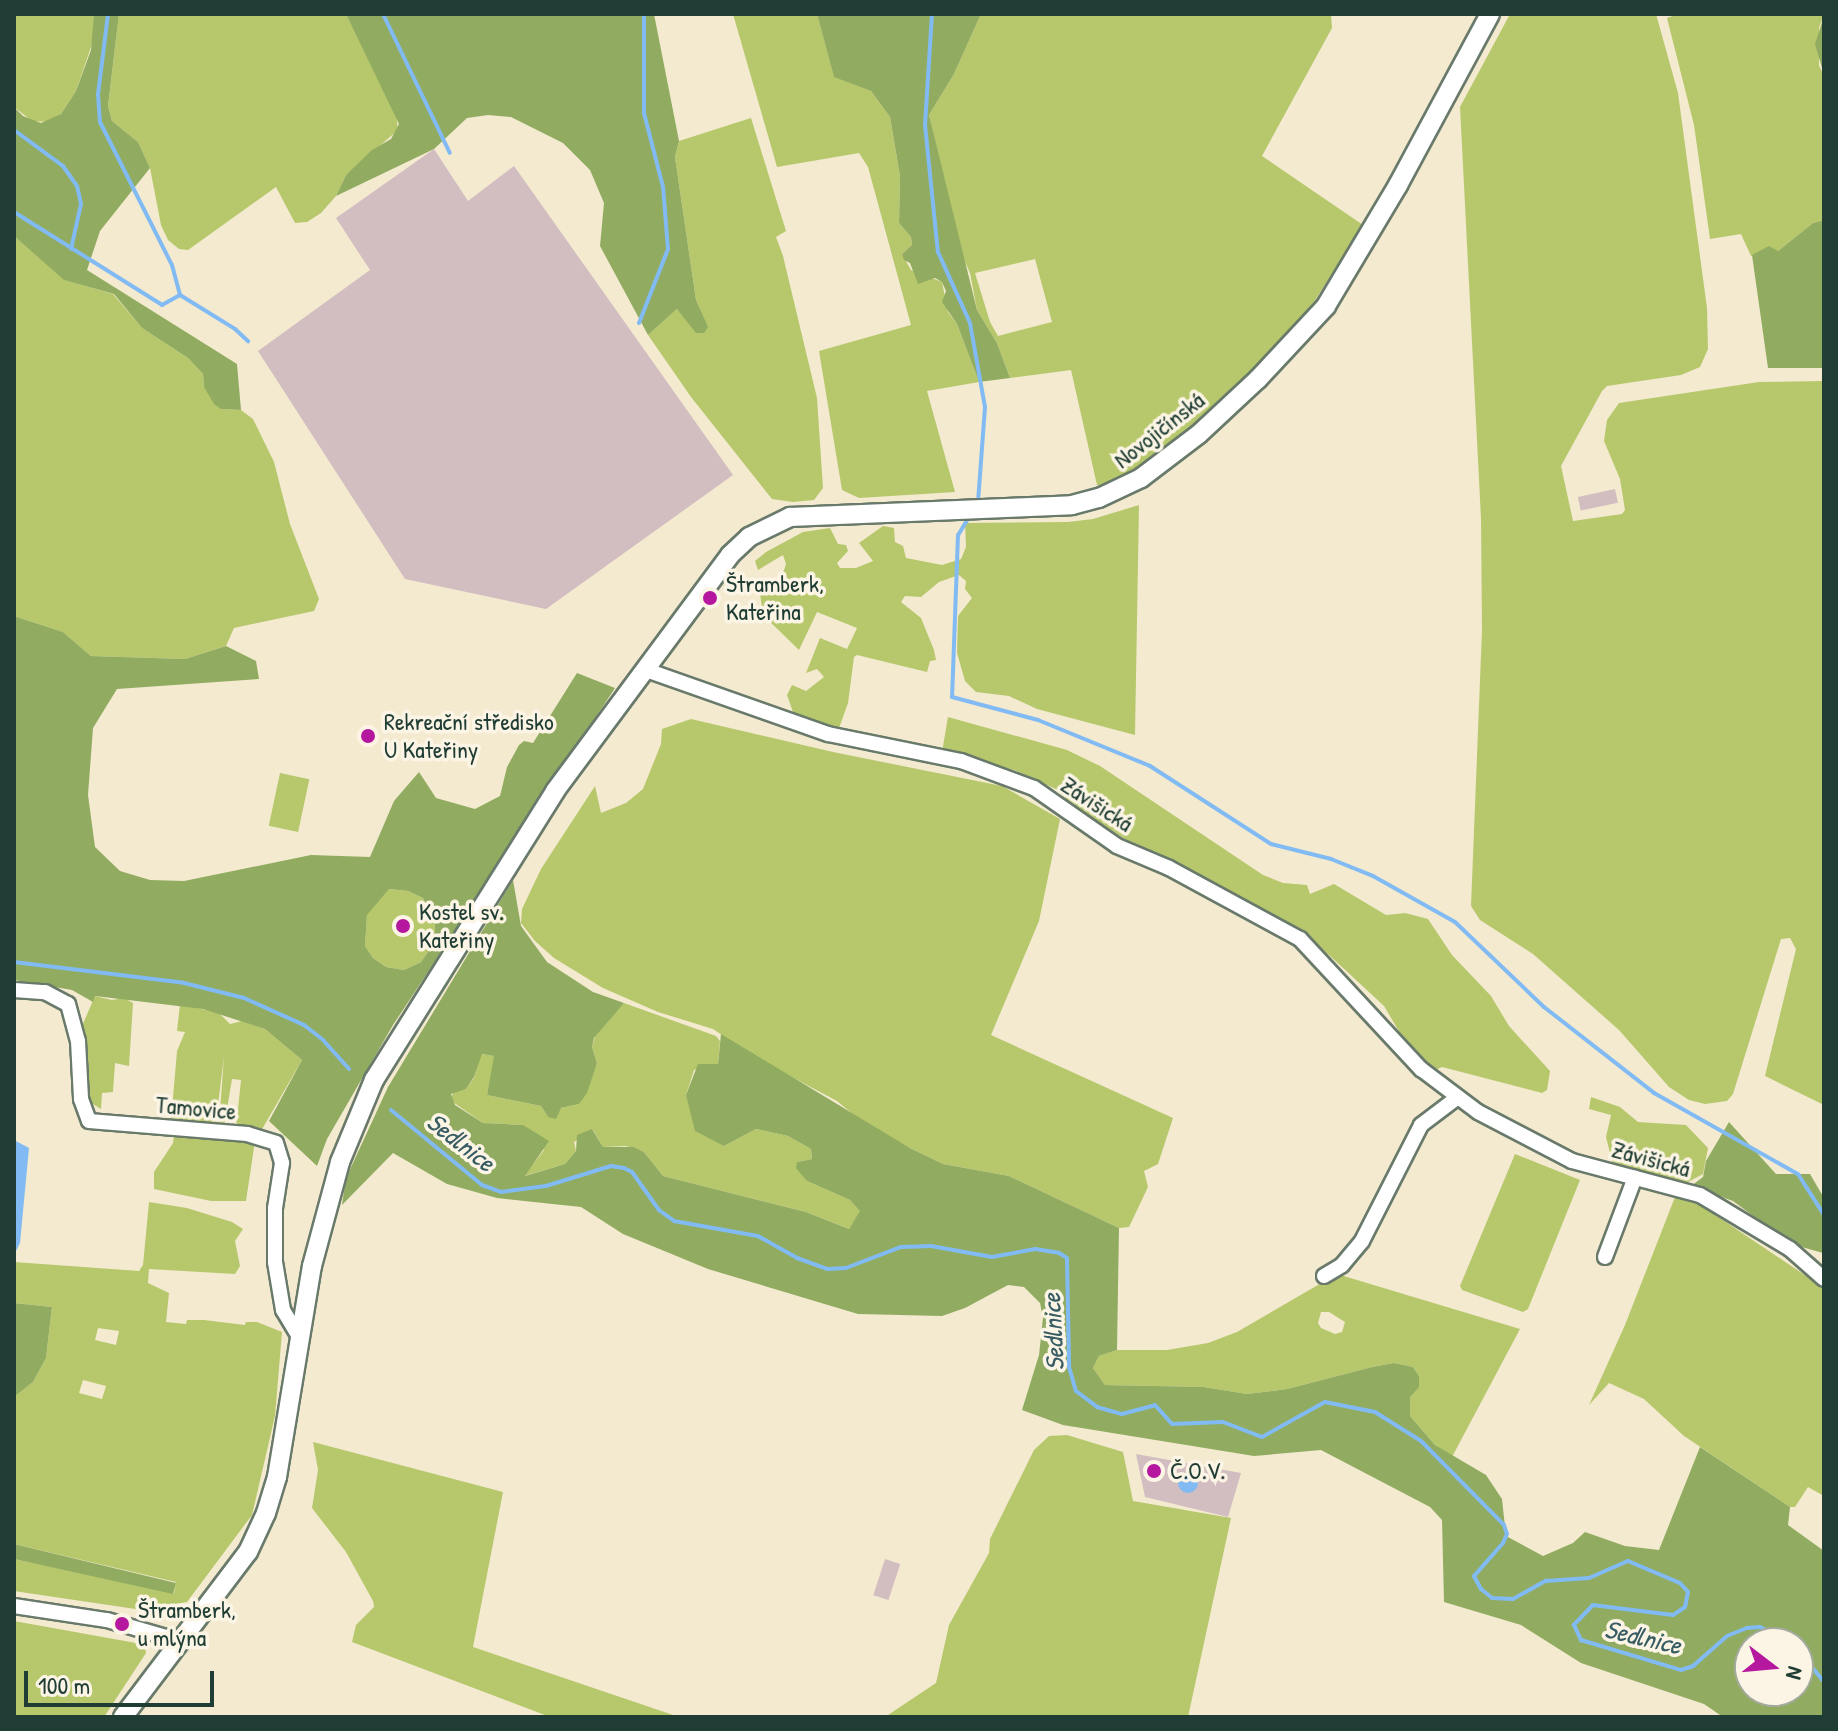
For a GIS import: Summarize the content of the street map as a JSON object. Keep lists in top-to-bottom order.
{
  "streets": {
    "street": ["Novojičínská", "Závišická", "Tamovice"]
  },
  "crossings": [
    ["Novojičínská", "Závišická"],
    ["Novojičínská", "Tamovice"]
  ],
  "water": ["Sedlnice"],
  "places": [
    "Štramberk, Kateřina",
    "Rekreační středisko U Kateřiny",
    "Kostel sv. Kateřiny",
    "Č.O.V.",
    "Štramberk, u mlýna"
  ],
  "scale_bar": "100 m",
  "north": "right"
}
